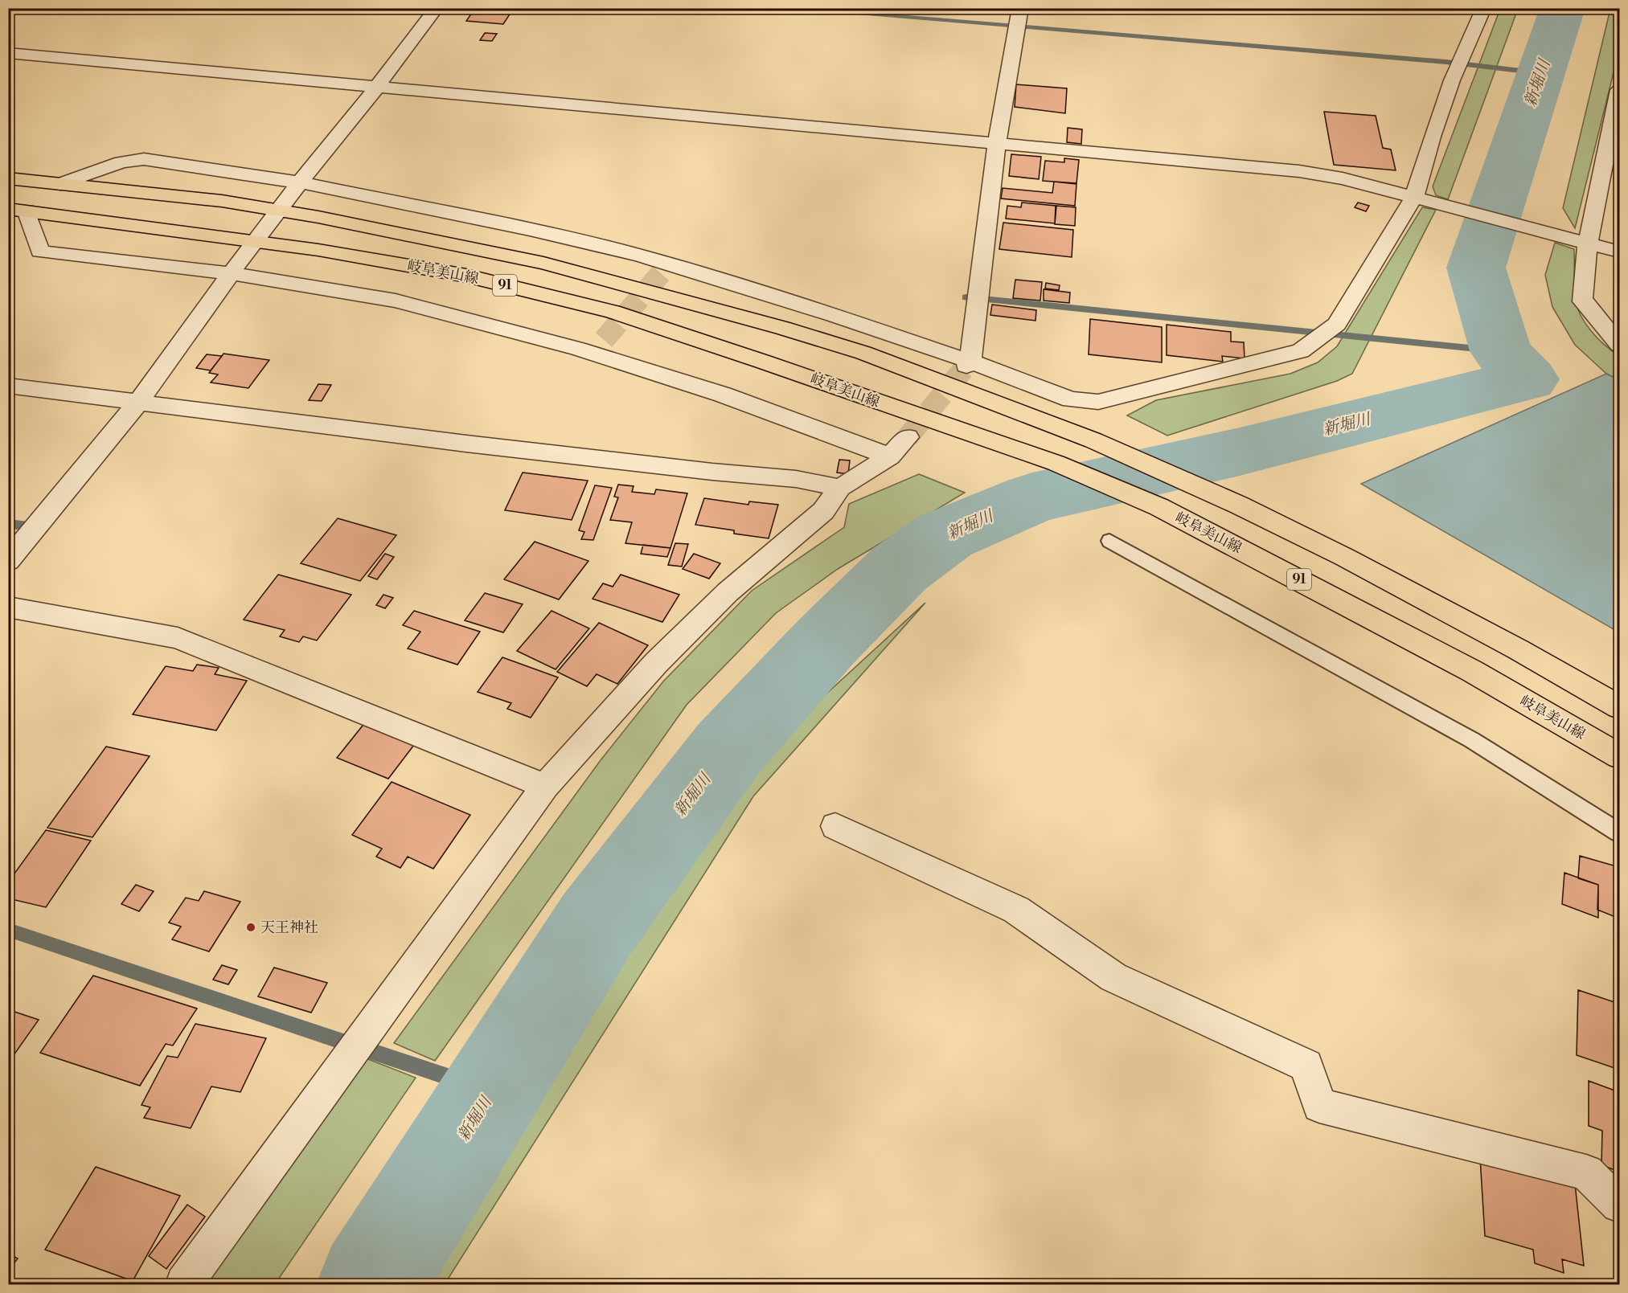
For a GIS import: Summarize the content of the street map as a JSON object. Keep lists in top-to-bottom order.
{
  "streets": {
    "main road": ["岐阜美山線", "91"]
  },
  "water": ["新堀川"],
  "places": ["天王神社"]
}
